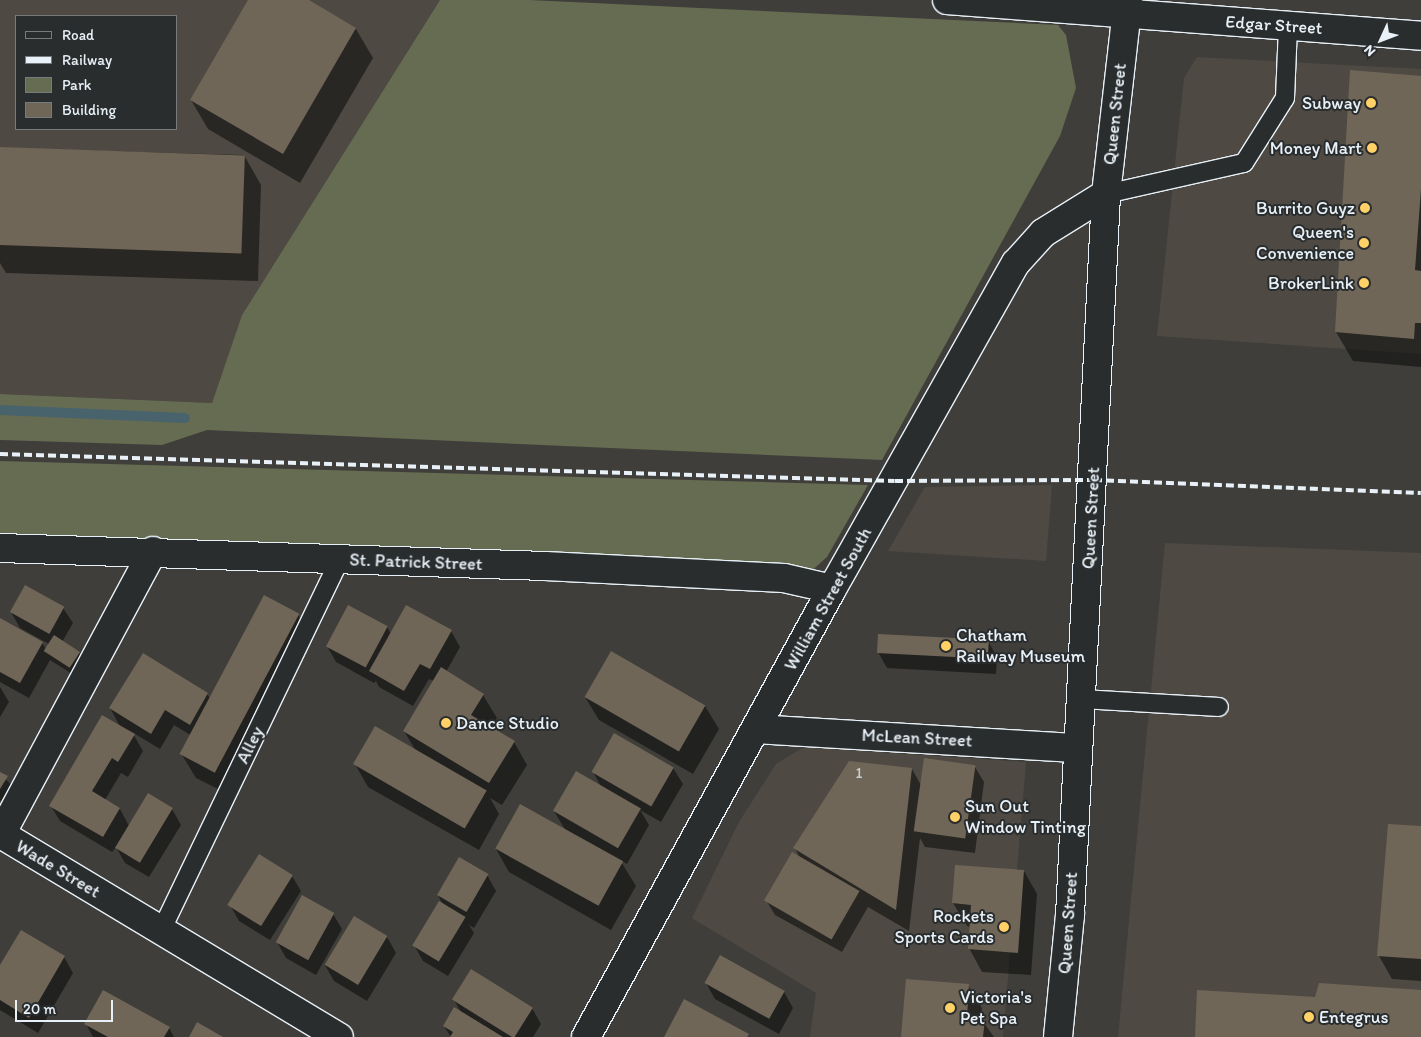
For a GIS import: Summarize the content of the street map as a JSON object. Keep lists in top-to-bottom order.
{
  "streets": {
    "street": [
      "Edgar Street",
      "Queen Street",
      "St. Patrick Street",
      "William Street South",
      "McLean Street",
      "Wade Street"
    ],
    "lane": ["Alley"]
  },
  "crossings": [
    ["Edgar Street", "Queen Street"],
    ["Queen Street", "William Street South"],
    ["Queen Street", "McLean Street"],
    ["St. Patrick Street", "William Street South"],
    ["St. Patrick Street", "Alley"],
    ["St. Patrick Street", "Wade Street"],
    ["William Street South", "McLean Street"],
    ["Alley", "Wade Street"]
  ],
  "places": [
    "Subway",
    "Money Mart",
    "Burrito Guyz",
    "Queen's Convenience",
    "BrokerLink",
    "Chatham Railway Museum",
    "Dance Studio",
    "Sun Out Window Tinting",
    "Rockets Sports Cards",
    "Victoria's Pet Spa",
    "Entegrus"
  ],
  "house_numbers": ["1"],
  "legend": [
    "Road",
    "Railway",
    "Park",
    "Building"
  ],
  "scale_bar": "20 m",
  "north": "bottom left"
}
